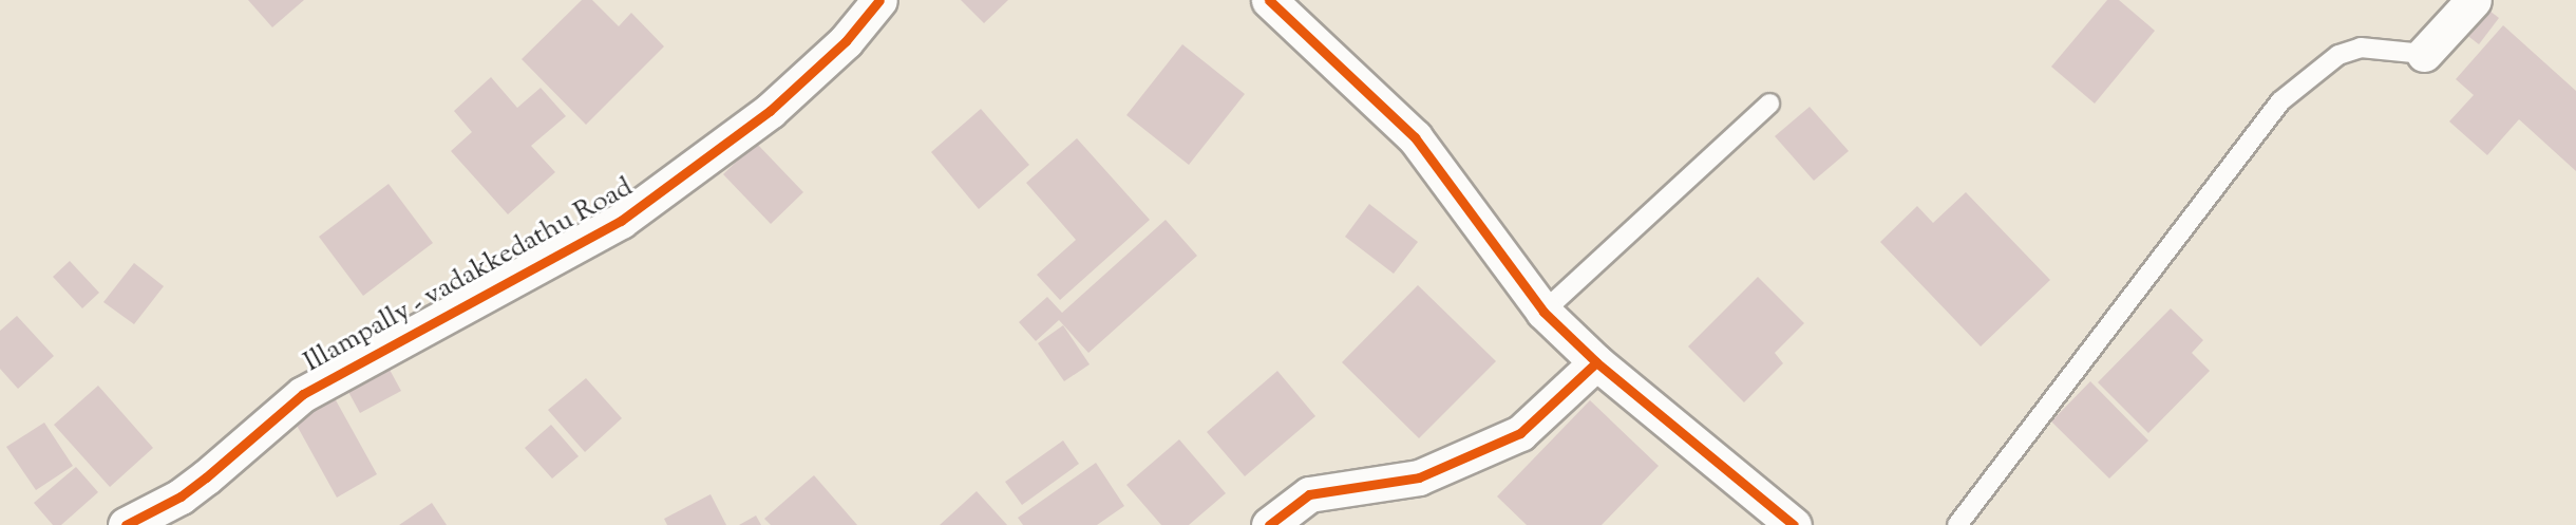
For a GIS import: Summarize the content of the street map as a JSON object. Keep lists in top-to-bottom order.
{
  "streets": {
    "street": ["Illampally - vadakkedathu Road"]
  }
}
